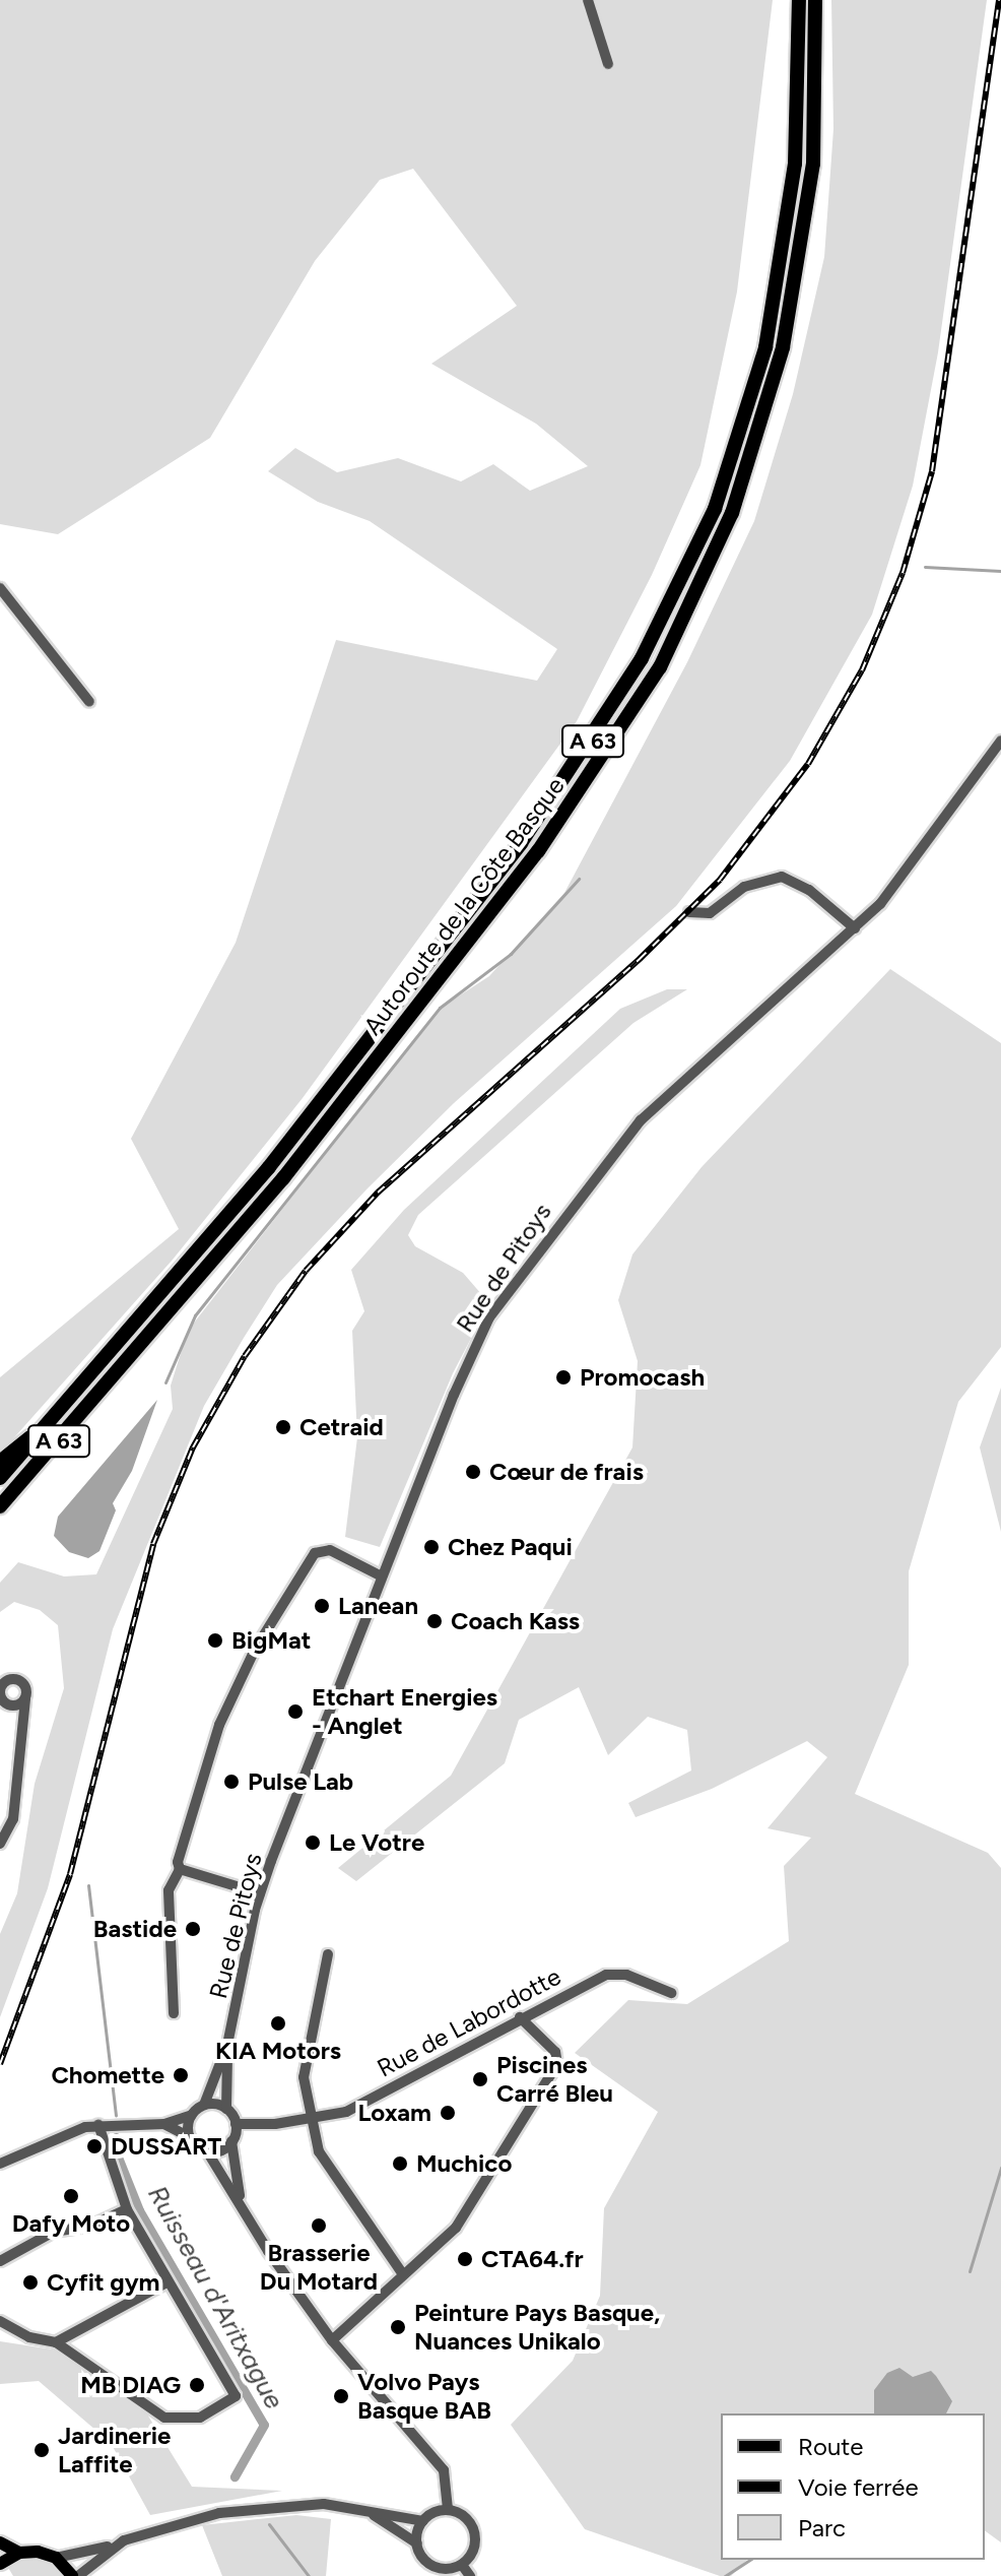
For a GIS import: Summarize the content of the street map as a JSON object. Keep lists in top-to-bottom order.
{
  "streets": {
    "highway": ["A 63", "Autoroute de la Côte Basque"],
    "street": ["Rue de Pitoys", "Rue de Labordotte"]
  },
  "water": ["Ruisseau d'Aritxague"],
  "places": [
    "Promocash",
    "Cetraid",
    "Cœur de frais",
    "Chez Paqui",
    "Lanean",
    "Coach Kass",
    "BigMat",
    "Etchart Energies - Anglet",
    "Pulse Lab",
    "Le Votre",
    "Bastide",
    "KIA Motors",
    "Chomette",
    "Piscines Carré Bleu",
    "Loxam",
    "DUSSART",
    "Muchico",
    "Dafy Moto",
    "Brasserie Du Motard",
    "CTA64.fr",
    "Cyfit gym",
    "Peinture Pays Basque, Nuances Unikalo",
    "MB DIAG",
    "Volvo Pays Basque BAB",
    "Jardinerie Laffite"
  ],
  "legend": ["Route", "Voie ferrée", "Parc"]
}
